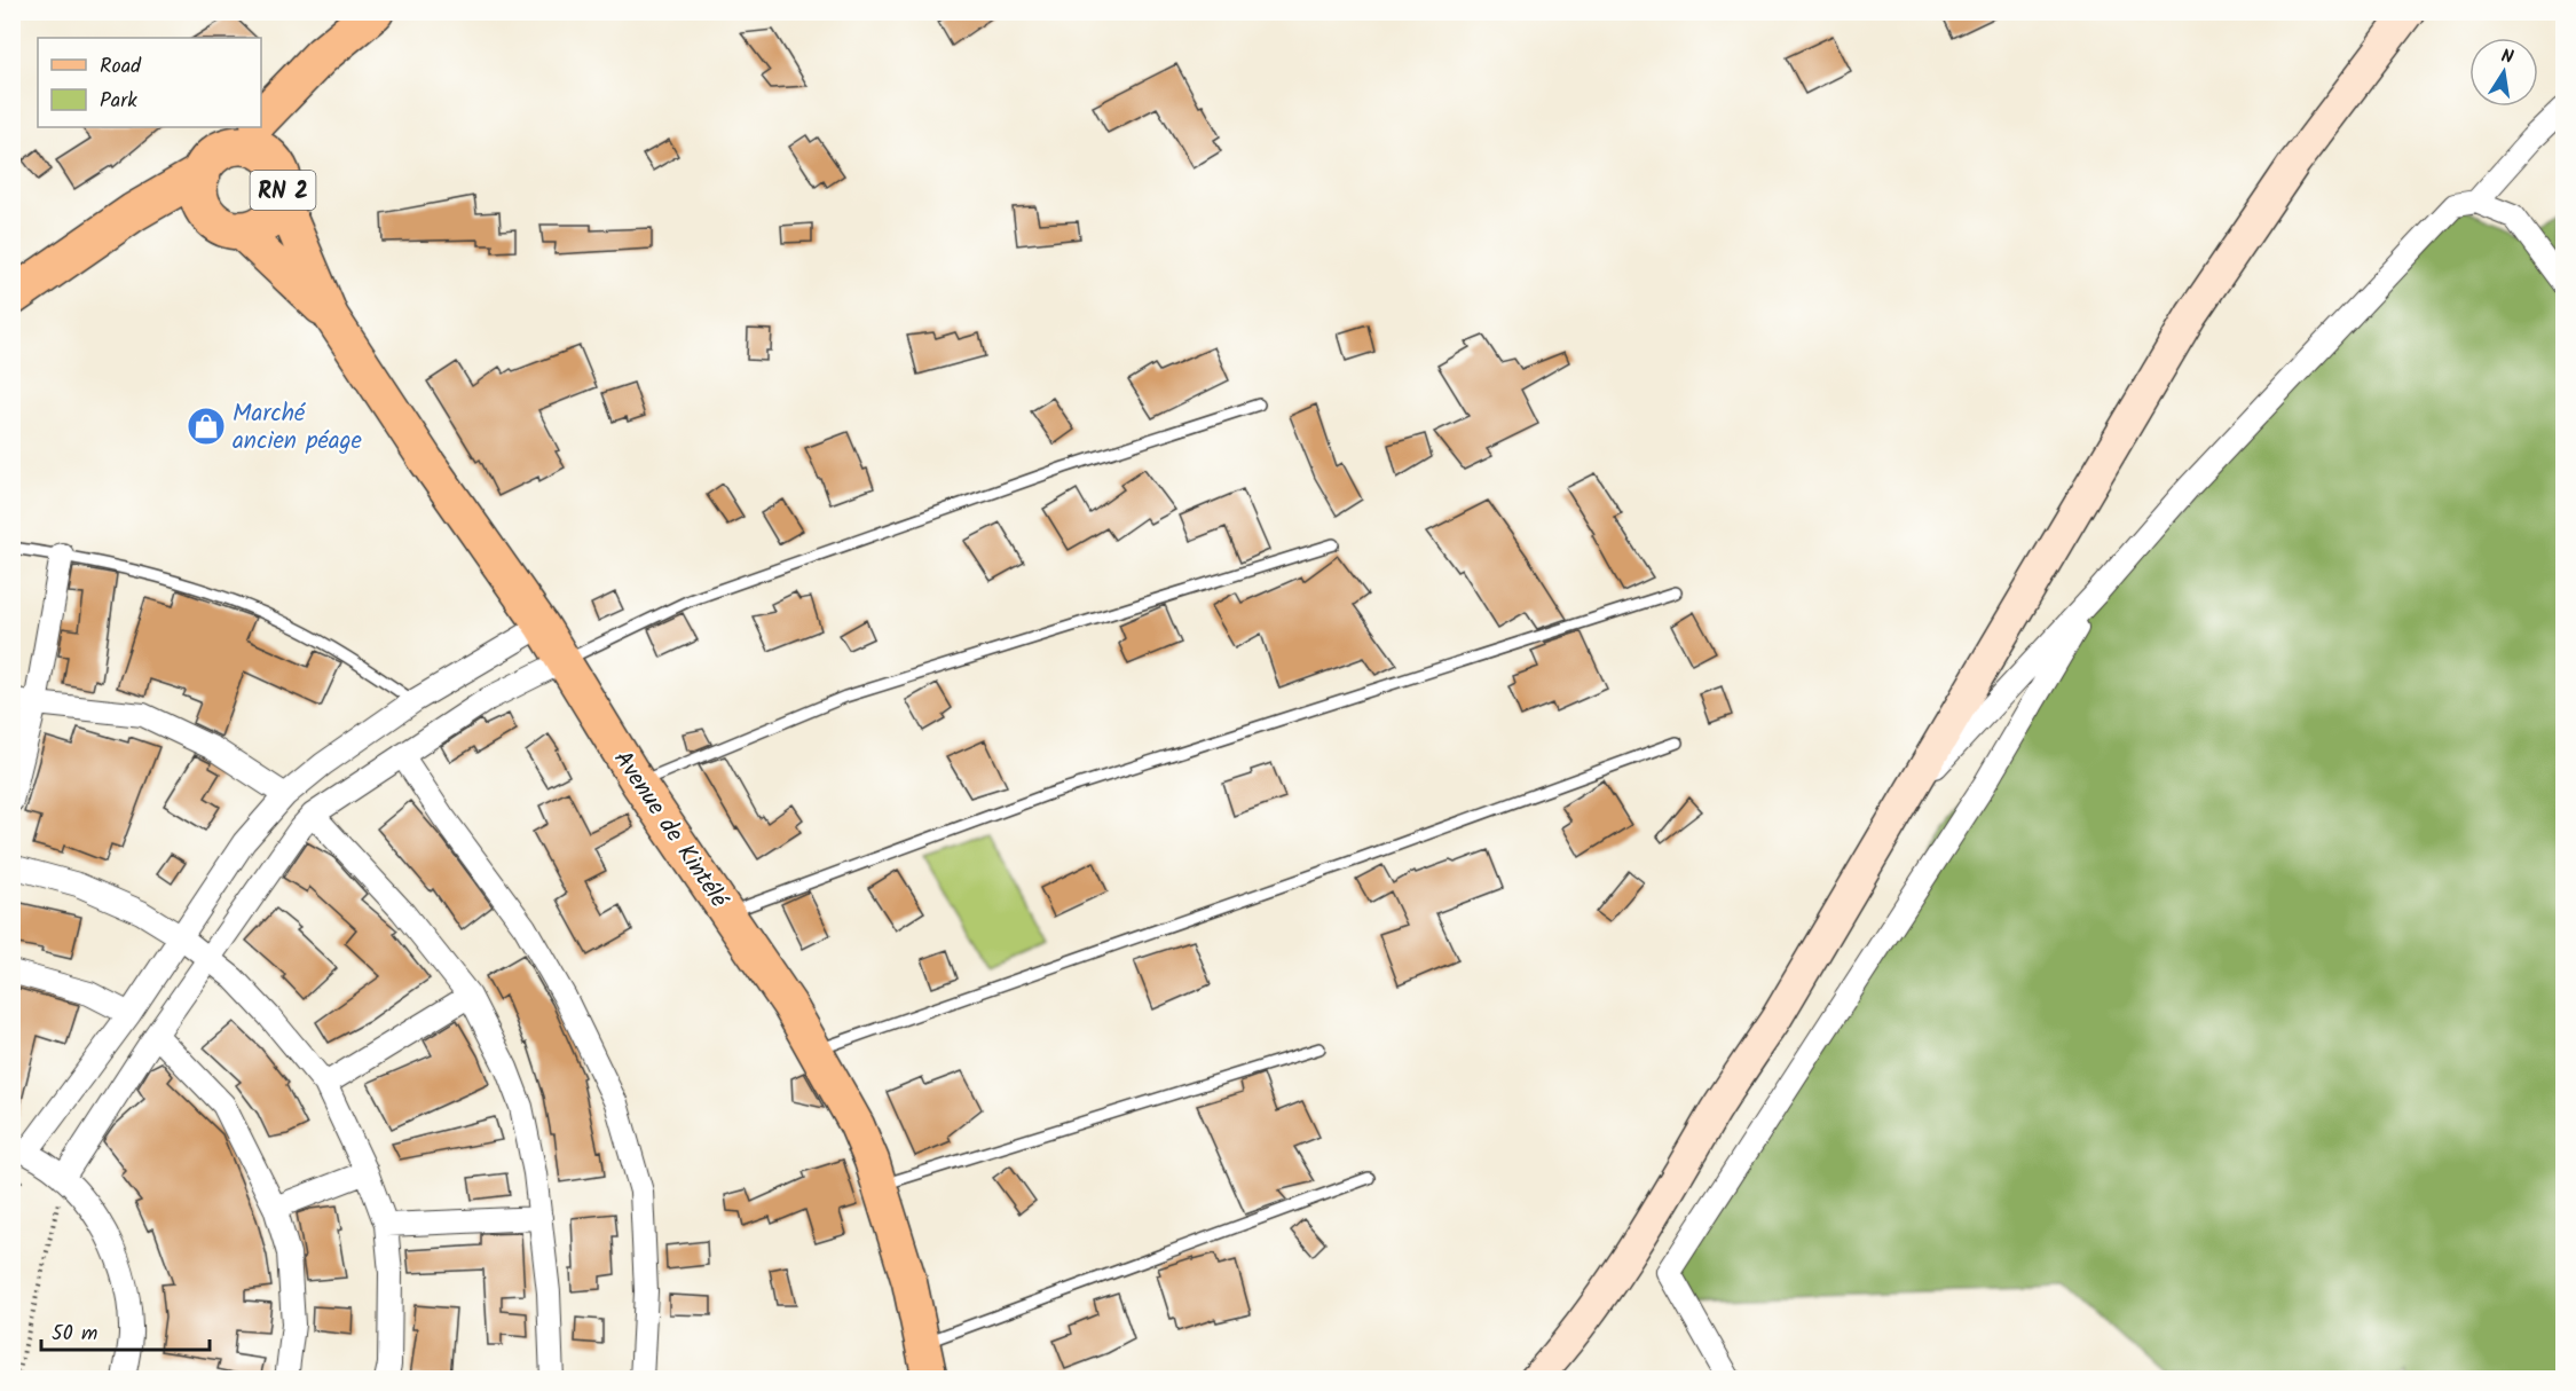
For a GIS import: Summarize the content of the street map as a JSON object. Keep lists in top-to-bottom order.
{
  "streets": {
    "highway": ["RN 2"],
    "main road": ["Avenue de Kintélé"]
  },
  "crossings": [
    ["RN 2", "Avenue de Kintélé"]
  ],
  "places": {
    "shop": ["Marché ancien péage"]
  },
  "legend": ["Road", "Park"],
  "scale_bar": "50 m",
  "north": "top"
}
